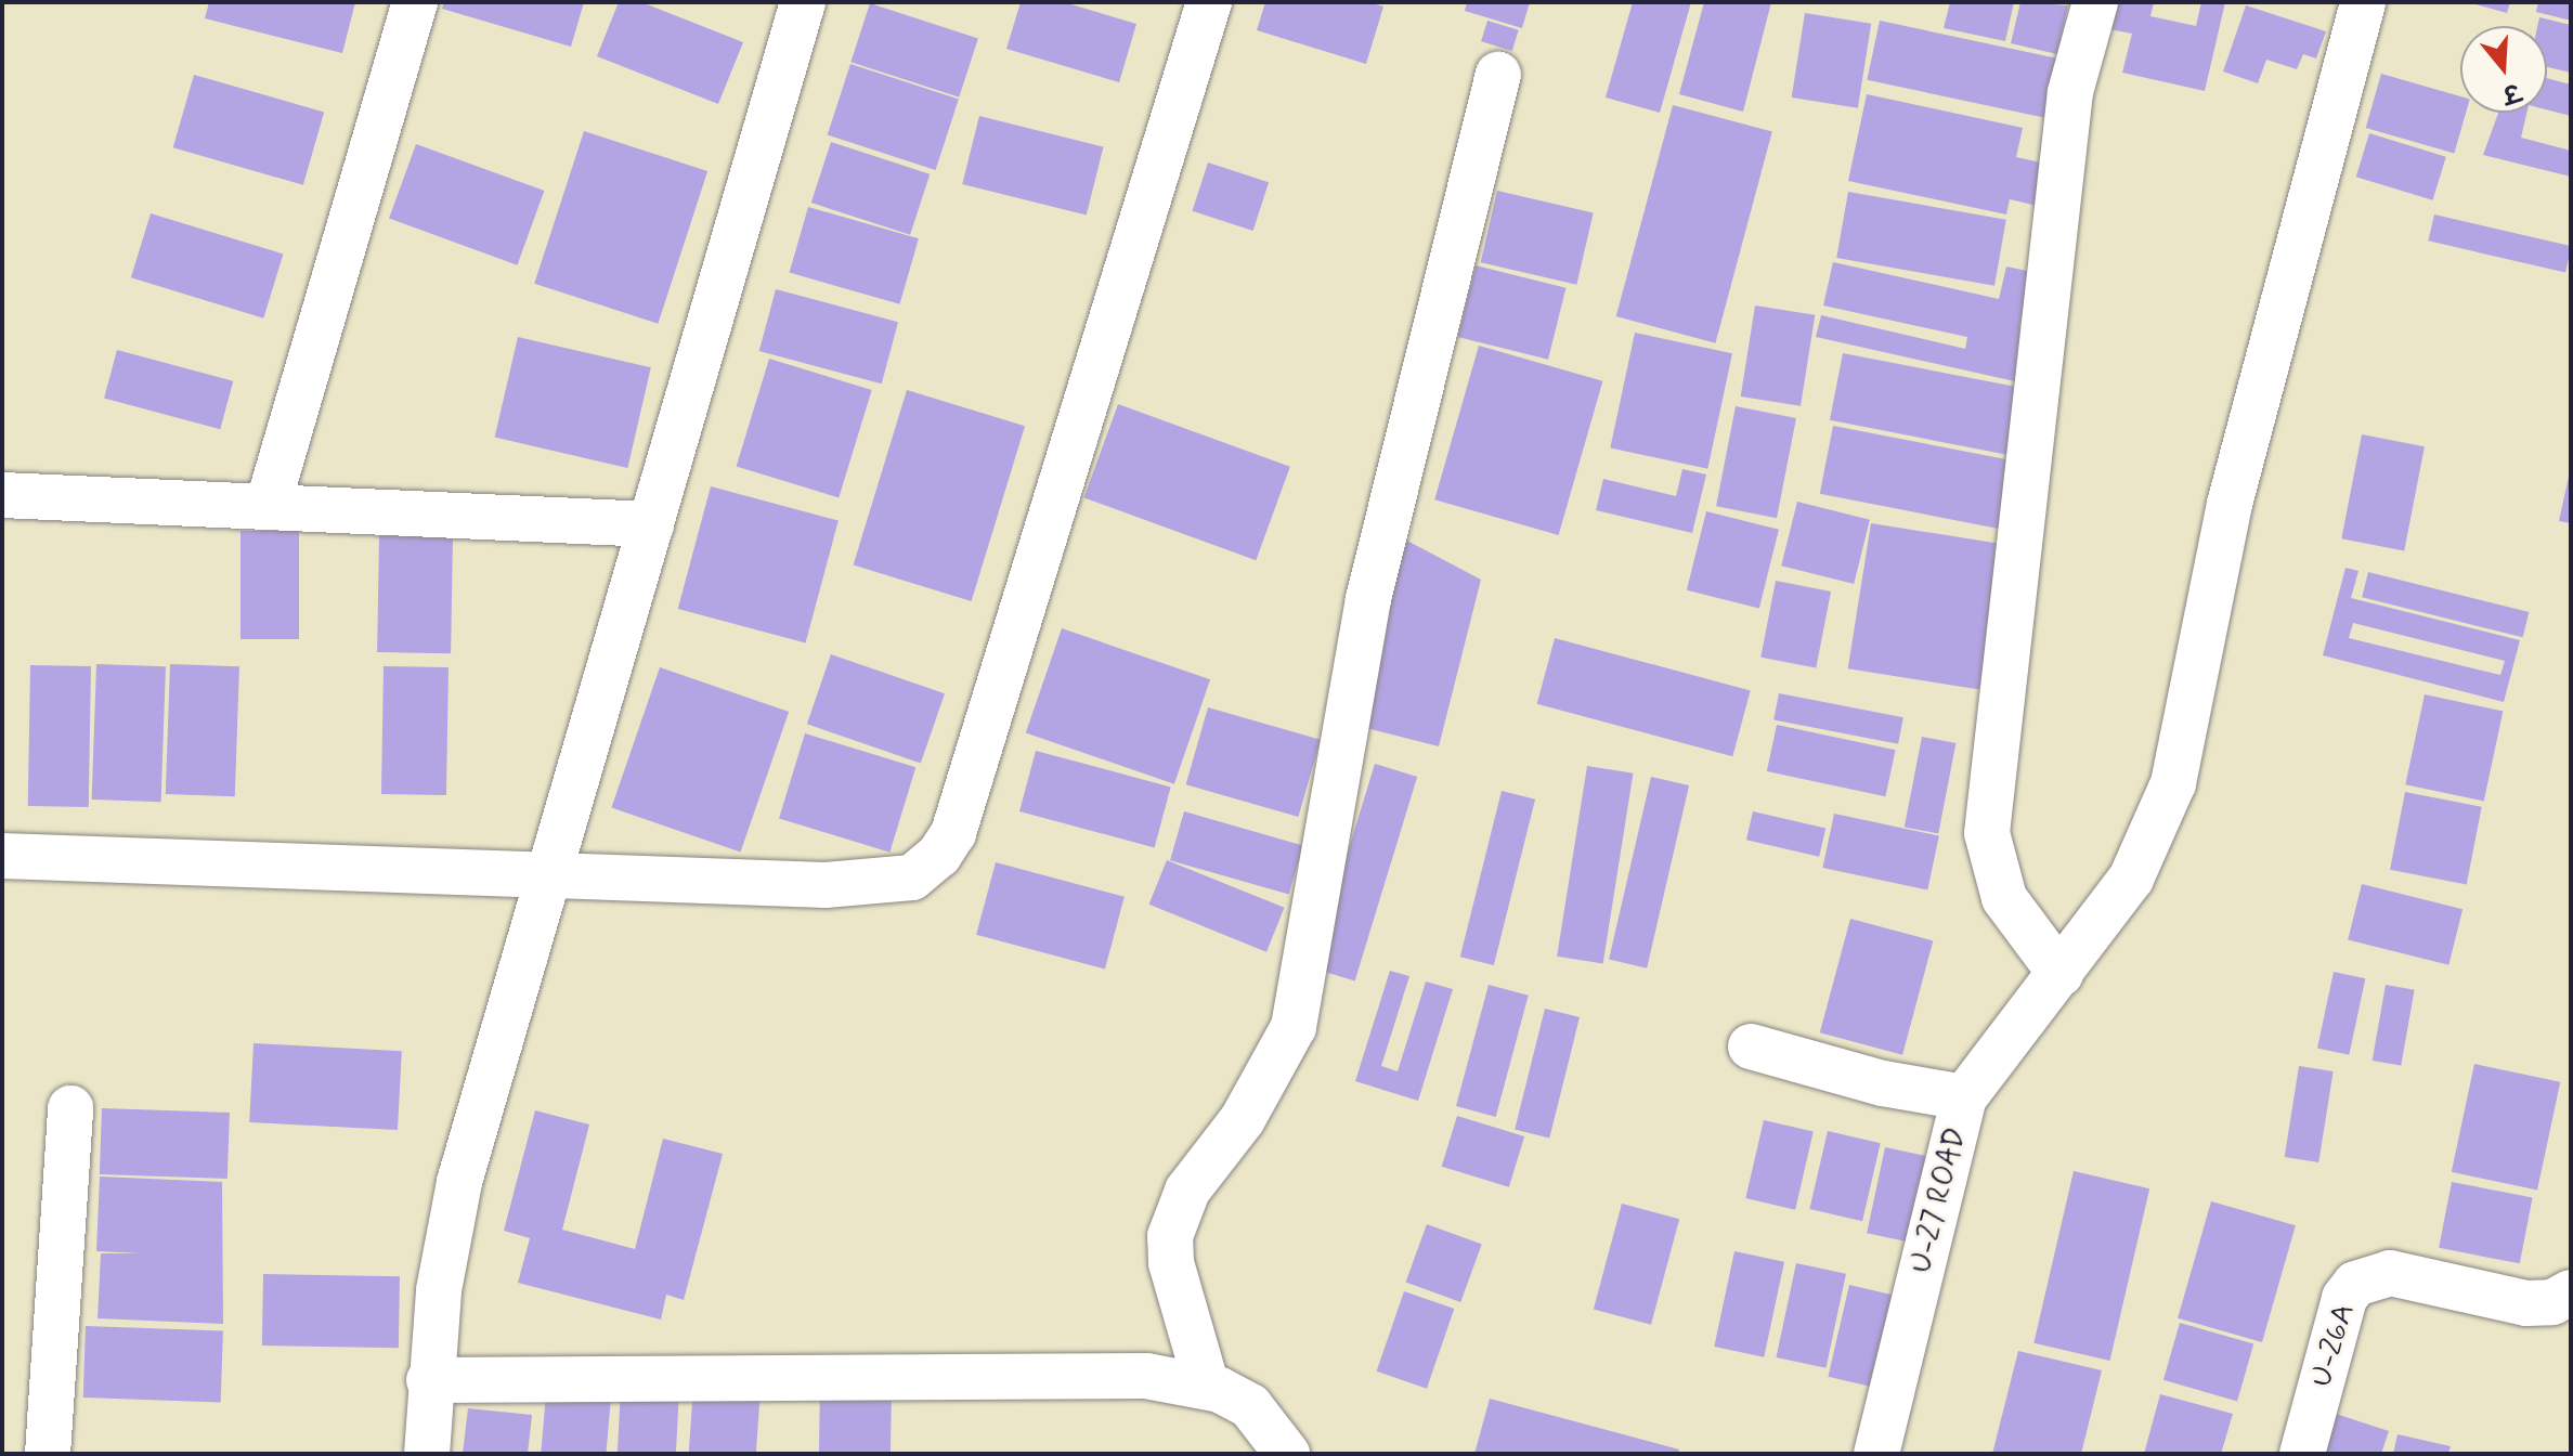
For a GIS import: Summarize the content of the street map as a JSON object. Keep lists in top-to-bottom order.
{
  "streets": {
    "street": ["U-27 ROAD", "U-26A"]
  },
  "north": "bottom"
}
